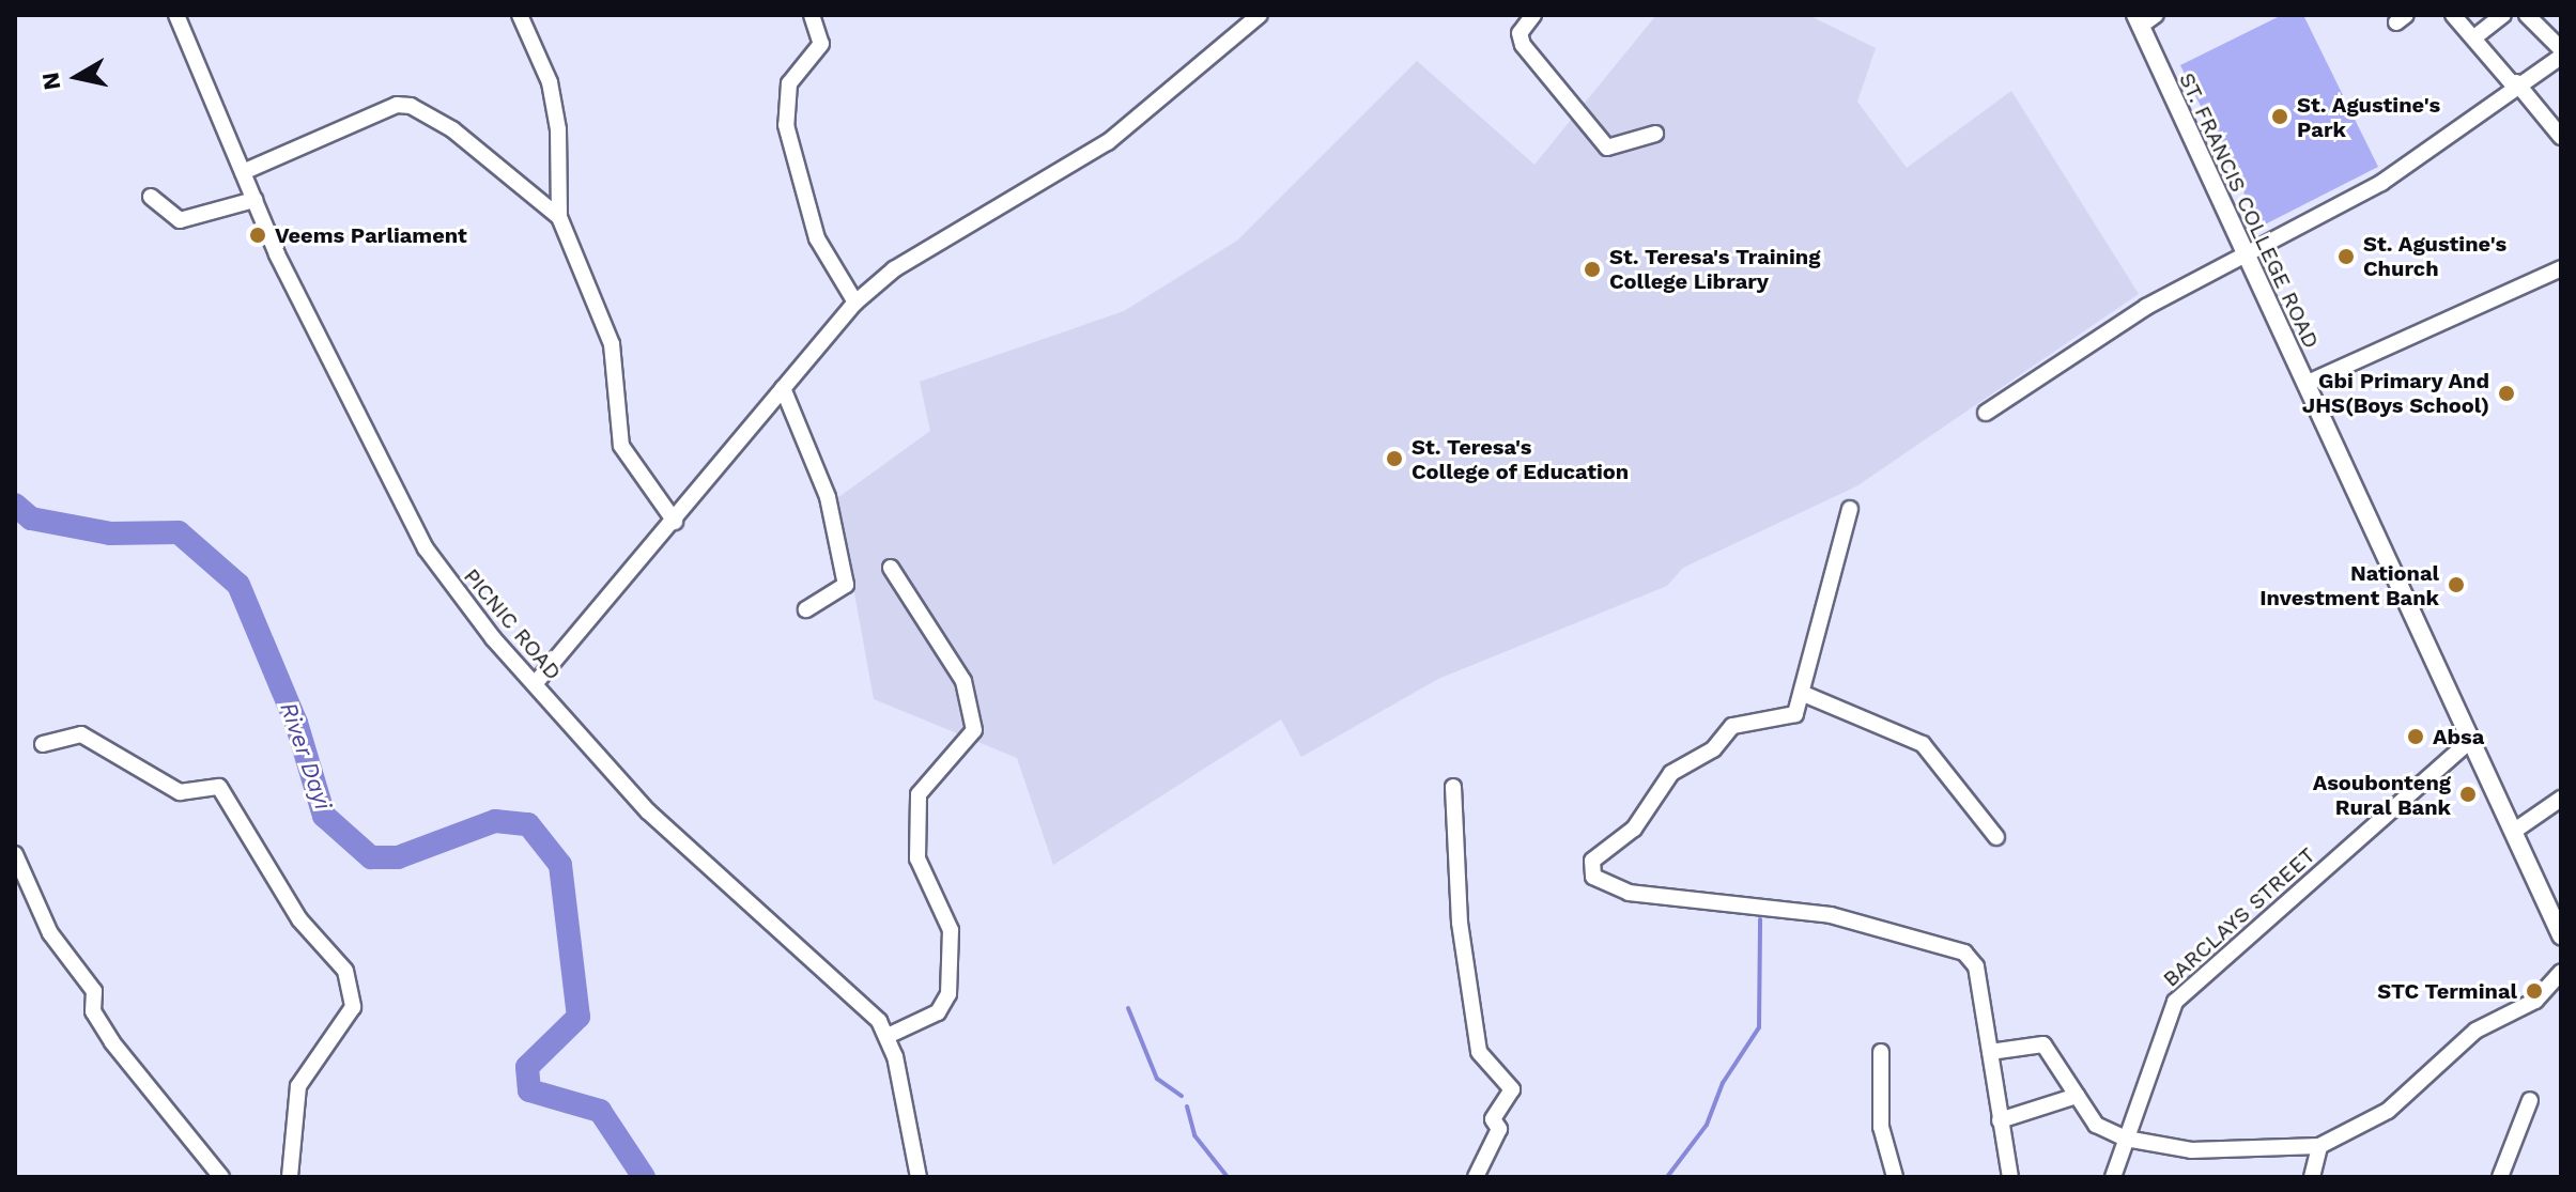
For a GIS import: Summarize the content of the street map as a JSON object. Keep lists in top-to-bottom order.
{
  "streets": {
    "main road": ["ST. FRANCIS COLLEGE ROAD"],
    "street": ["PICNIC ROAD", "BARCLAYS STREET"]
  },
  "crossings": [
    ["ST. FRANCIS COLLEGE ROAD", "BARCLAYS STREET"]
  ],
  "water": ["River Dayi"],
  "places": [
    "St. Agustine's Park",
    "Veems Parliament",
    "St. Agustine's Church",
    "St. Teresa's Training College Library",
    "Gbi Primary And JHS(Boys School)",
    "St. Teresa's College of Education",
    "National Investment Bank",
    "Absa",
    "Asoubonteng Rural Bank",
    "STC Terminal"
  ],
  "north": "left"
}
